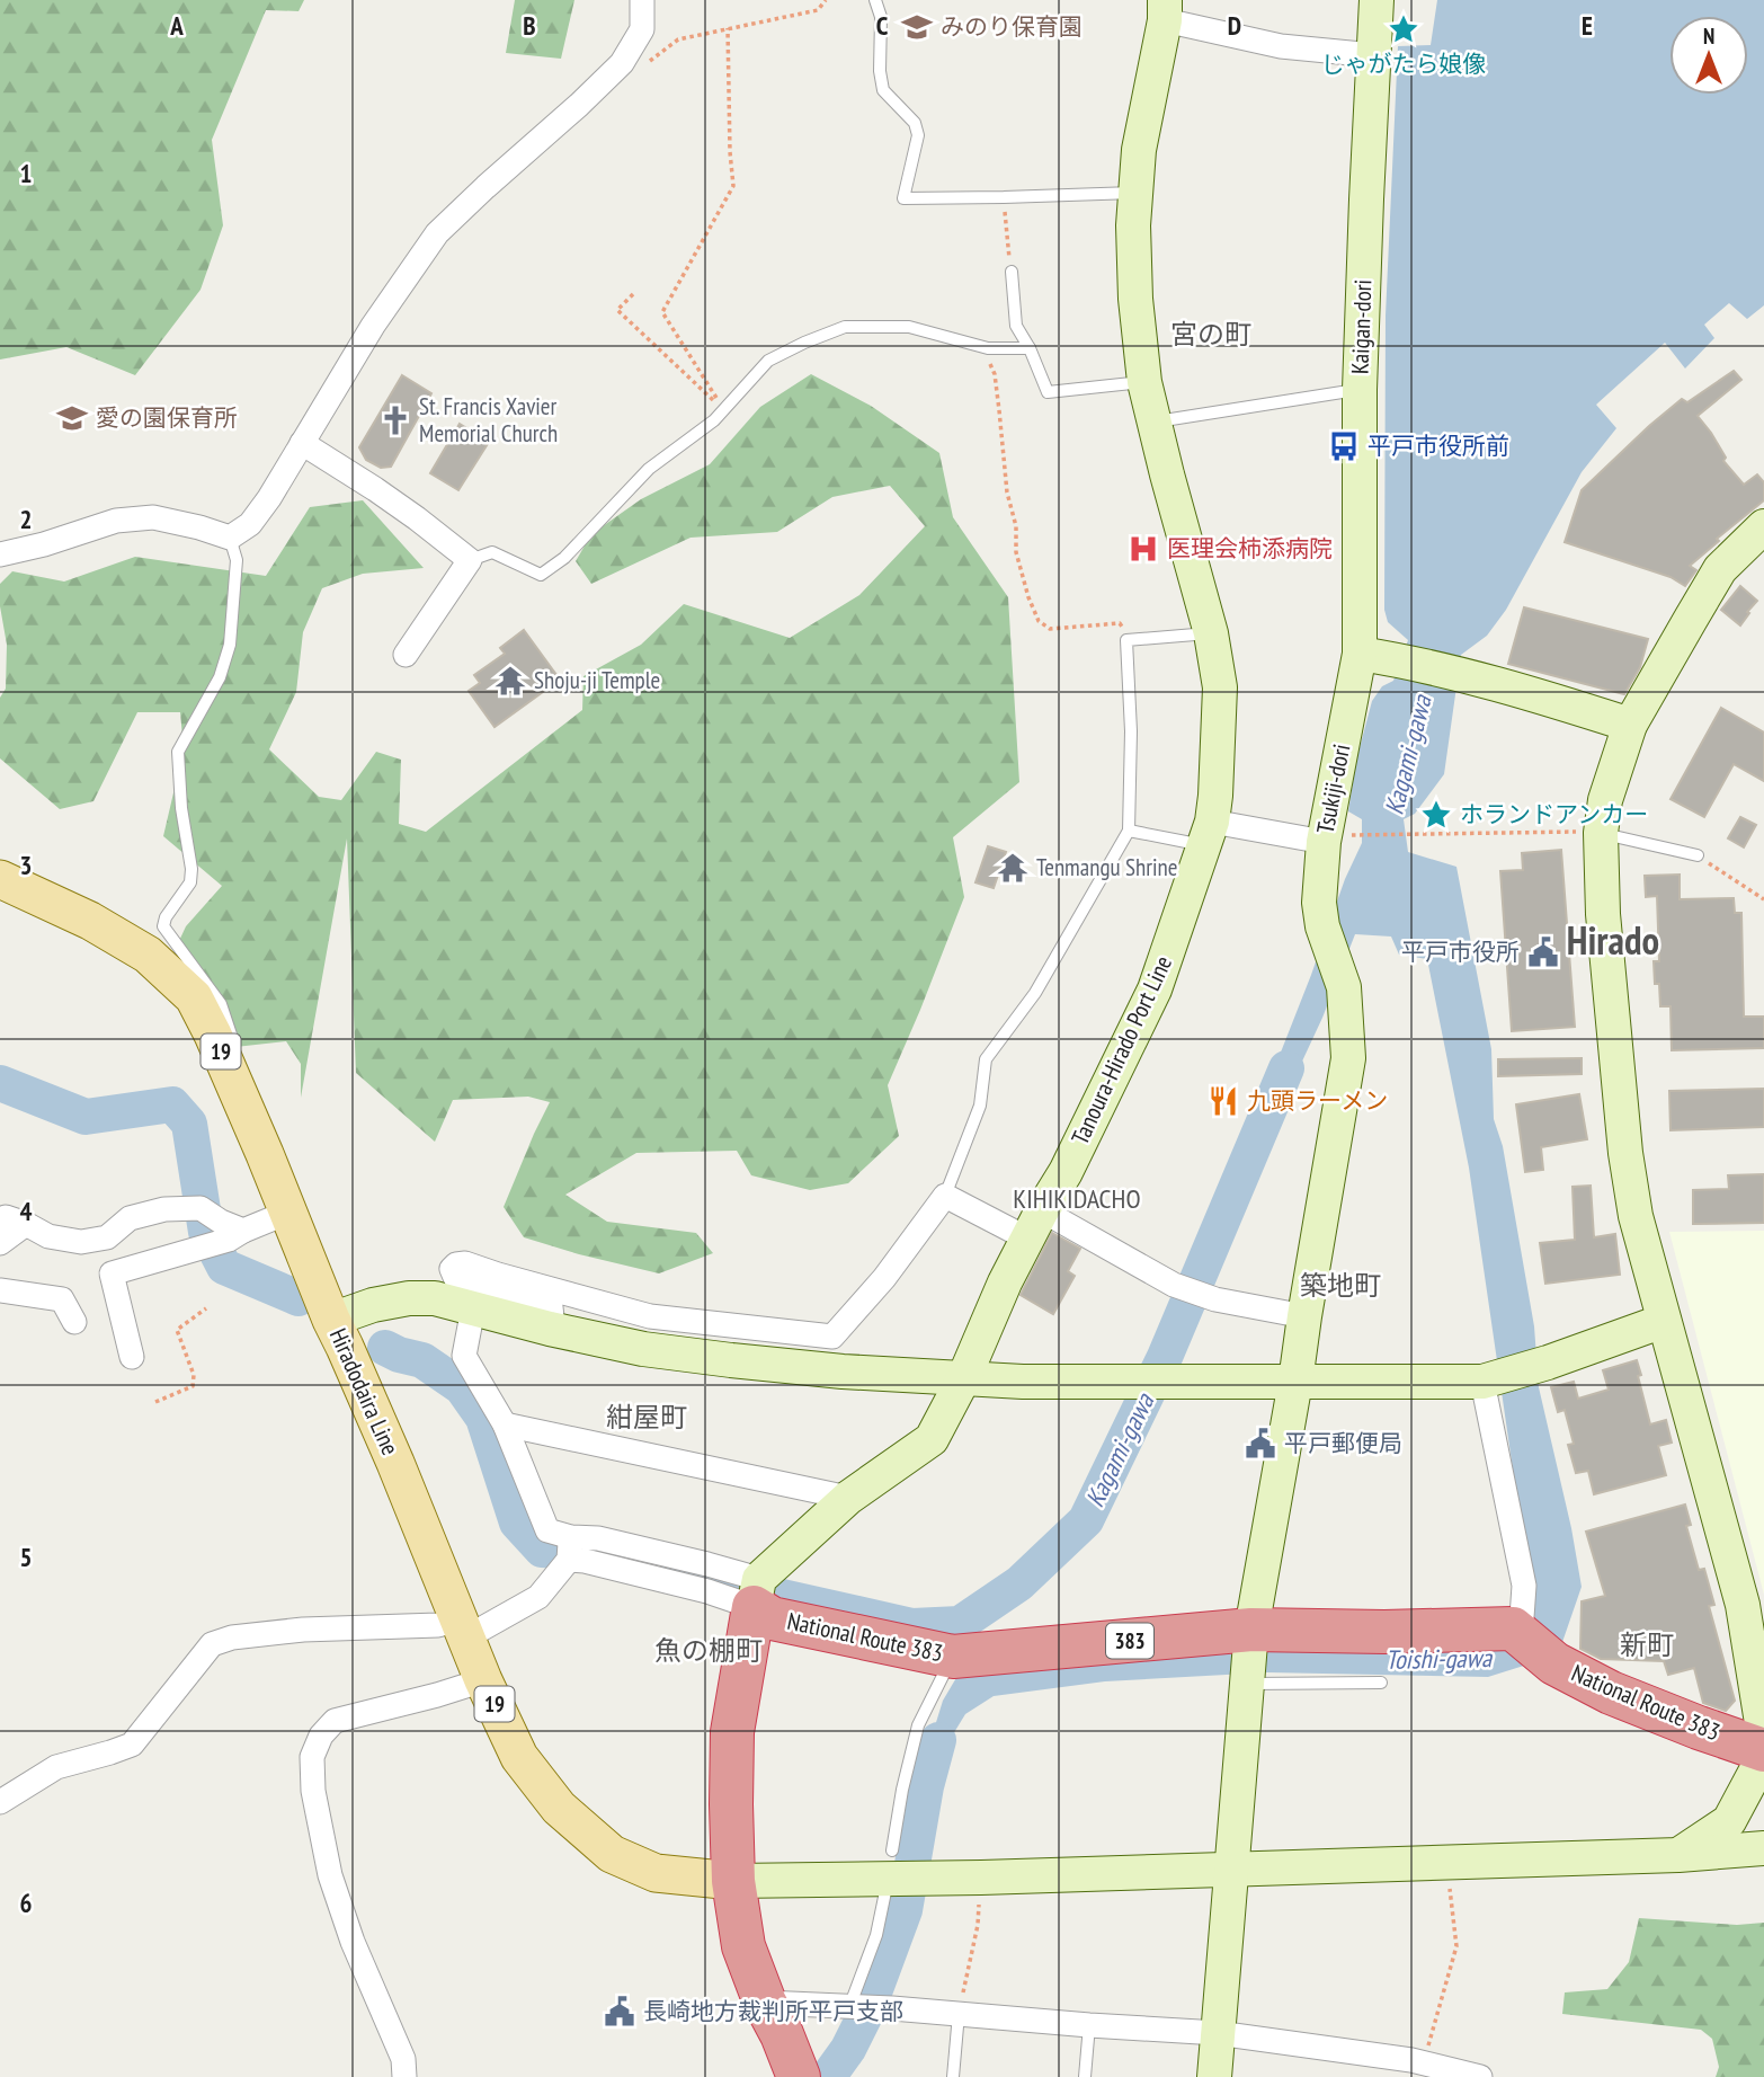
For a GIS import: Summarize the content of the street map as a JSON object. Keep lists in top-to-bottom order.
{
  "streets": {
    "highway": ["National Route 383", "383"],
    "main road": ["19", "Hiradodaira Line"],
    "street": ["Kaigan-dori", "Tsukiji-dori", "Tanoura-Hirado Port Line"]
  },
  "crossings": [
    ["Kaigan-dori", "Tsukiji-dori"],
    ["Tsukiji-dori", "National Route 383"],
    ["Tanoura-Hirado Port Line", "National Route 383"],
    ["Hiradodaira Line", "National Route 383"]
  ],
  "districts": [
    "宮の町",
    "Hirado",
    "KIHIKIDACHO",
    "築地町",
    "紺屋町",
    "新町",
    "魚の棚町"
  ],
  "water": ["Kagami-gawa", "Toishi-gawa"],
  "places": {
    "school or university": ["みのり保育園", "愛の園保育所"],
    "place": ["じゃがたら娘像", "ホランドアンカー"],
    "church": ["St. Francis Xavier Memorial Church"],
    "bus stop": ["平戸市役所前"],
    "hospital": ["医理会柿添病院"],
    "temple": ["Shoju-ji Temple", "Tenmangu Shrine"],
    "public building": ["平戸市役所", "平戸郵便局", "長崎地方裁判所平戸支部"],
    "restaurant": ["九頭ラーメン"]
  },
  "north": "top",
  "grid": {
    "columns": [
      "A",
      "B",
      "C",
      "D",
      "E"
    ],
    "rows": [
      "1",
      "2",
      "3",
      "4",
      "5",
      "6"
    ]
  }
}
